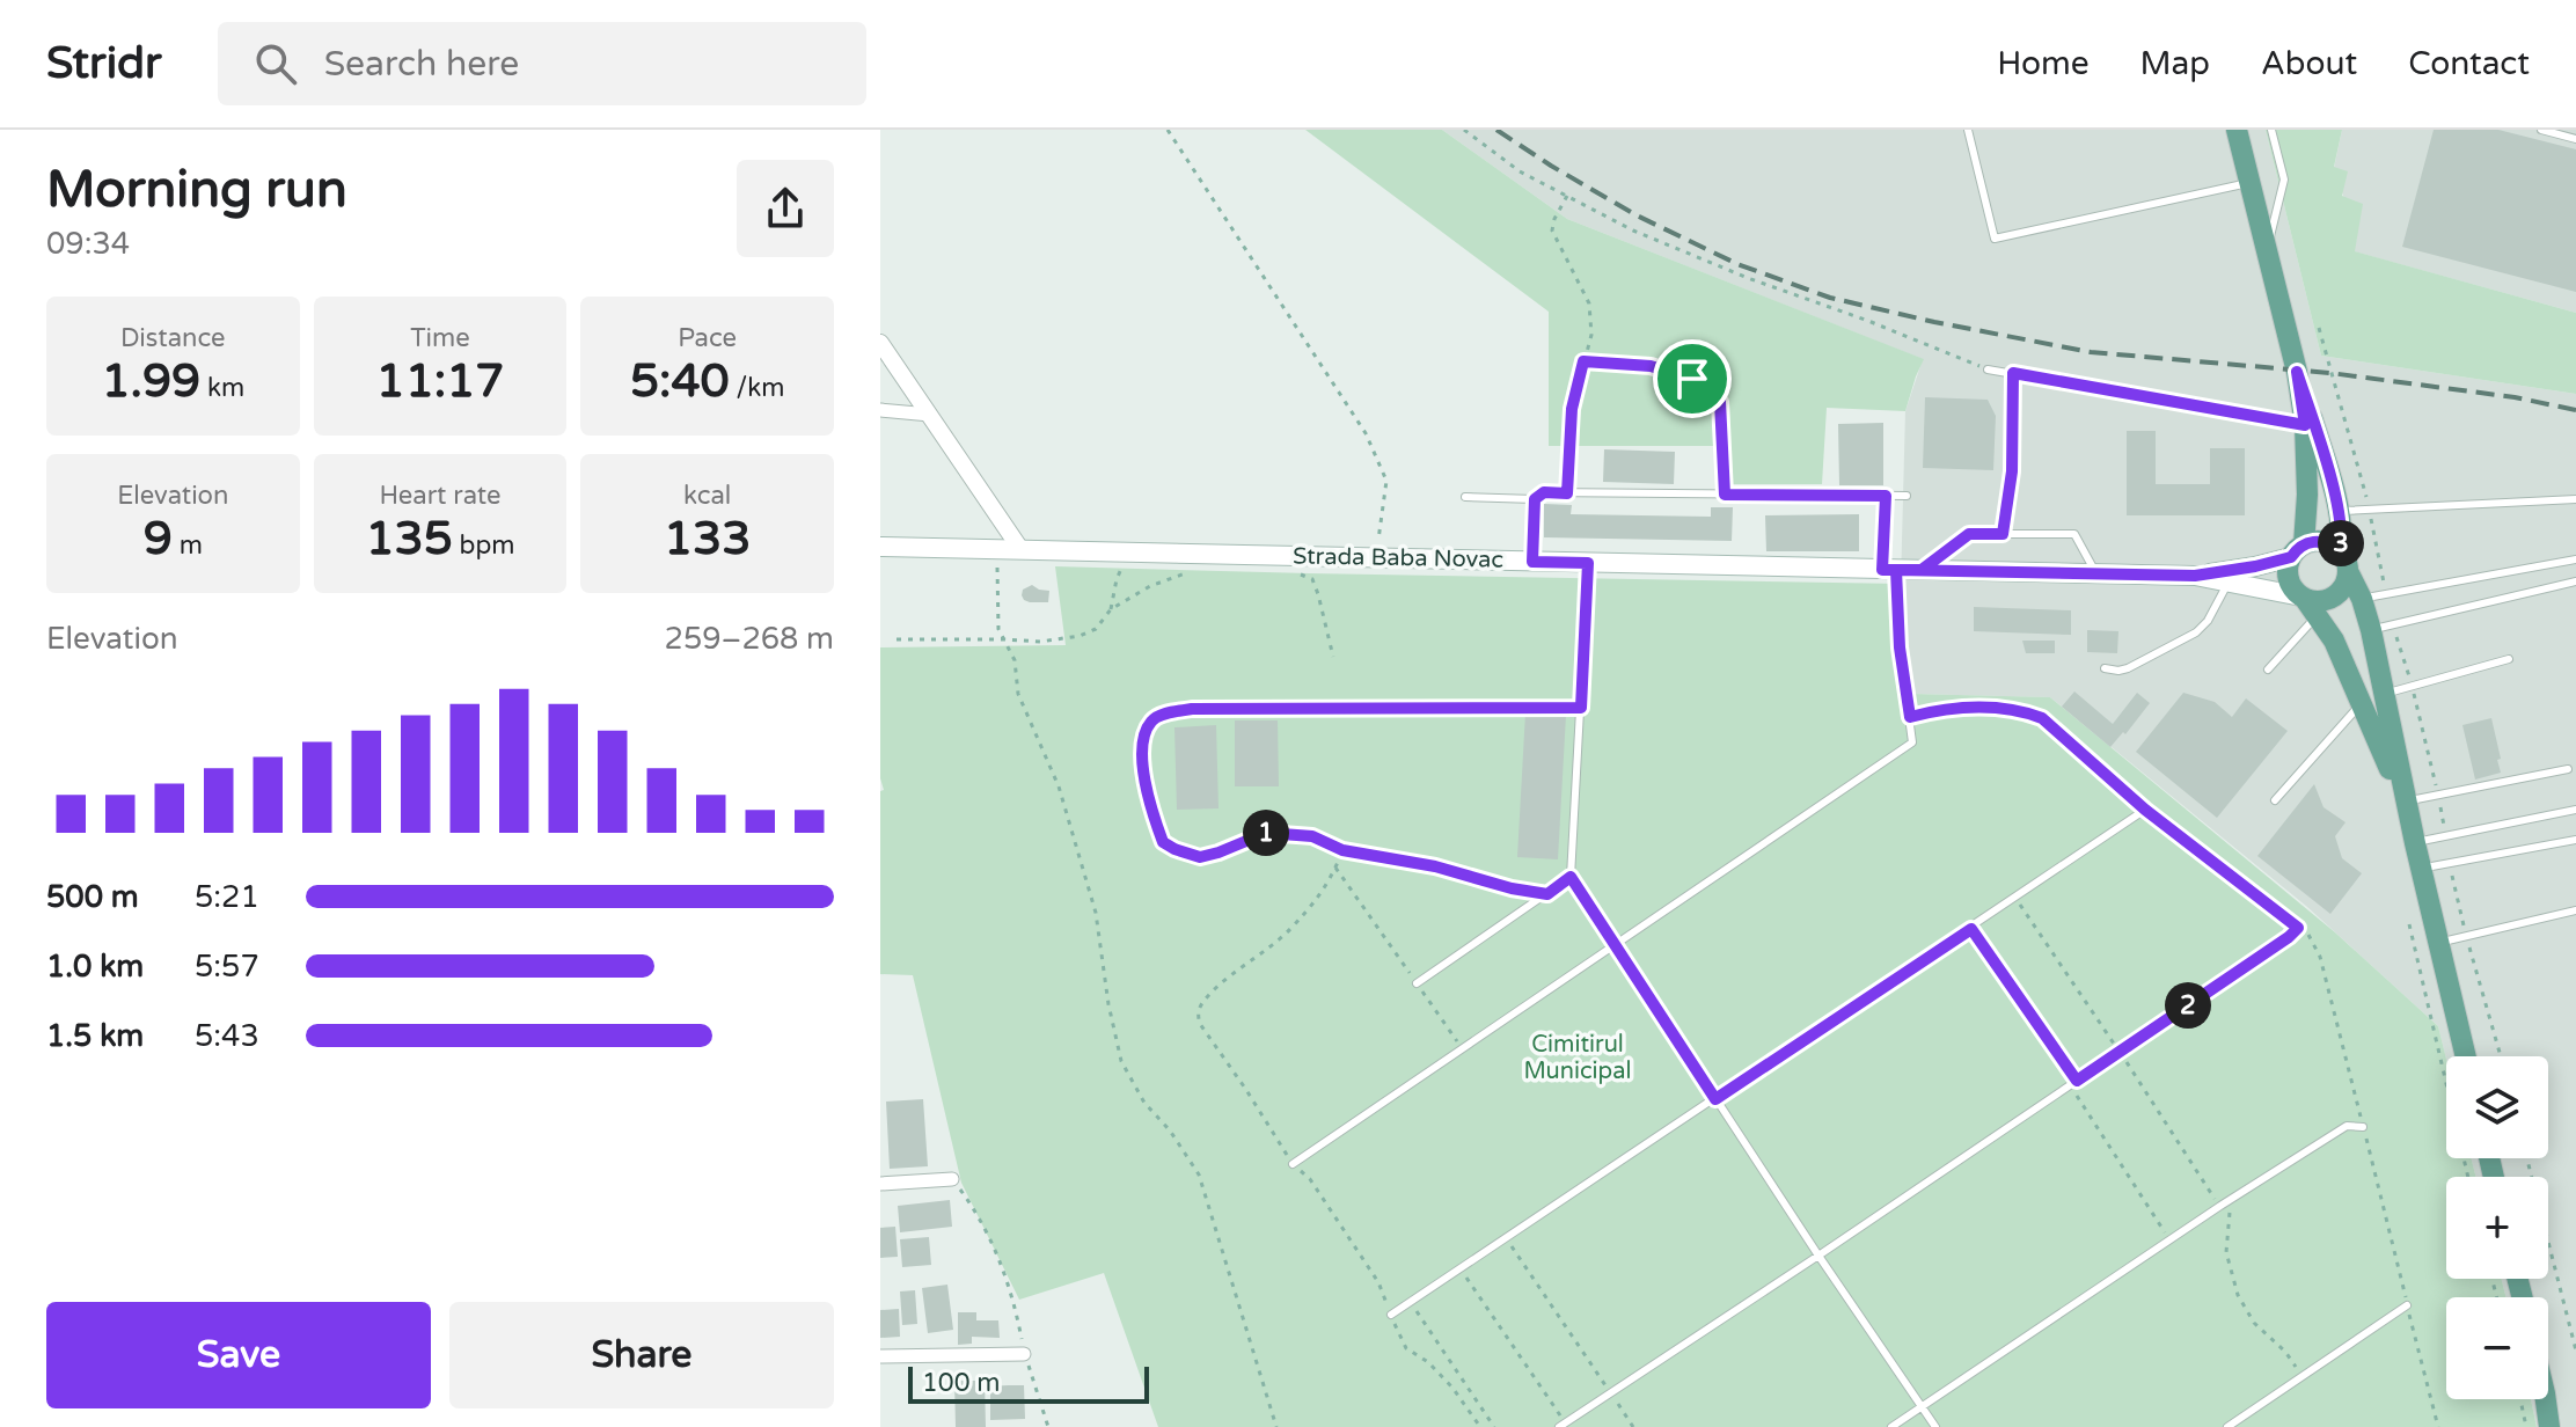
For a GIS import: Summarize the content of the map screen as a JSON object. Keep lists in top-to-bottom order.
{
  "streets": {
    "main road": ["Strada Baba Novac"]
  },
  "parks": ["Cimitirul Municipal"],
  "scale_bar": "100 m",
  "page": {
    "header": "Stridr",
    "search": "Search here",
    "nav": [
      "Home",
      "Map",
      "About",
      "Contact"
    ],
    "heading": ["Morning run", "09:34"],
    "stats": [
      ["Distance", "1.99 km"],
      ["Time", "11:17"],
      ["Pace", "5:40 /km"],
      ["Elevation", "9 m"],
      ["Heart rate", "135 bpm"],
      ["kcal", "133"]
    ],
    "pins": ["3", "1", "2"],
    "chart": ["Elevation", "259–268 m"],
    "list": [
      {
        "name": "500 m",
        "note": "5:21"
      },
      {
        "name": "1.0 km",
        "note": "5:57"
      },
      {
        "name": "1.5 km",
        "note": "5:43"
      }
    ],
    "map_buttons": ["+", "−"],
    "buttons": ["Save", "Share"],
    "scale": "100 m"
  }
}
